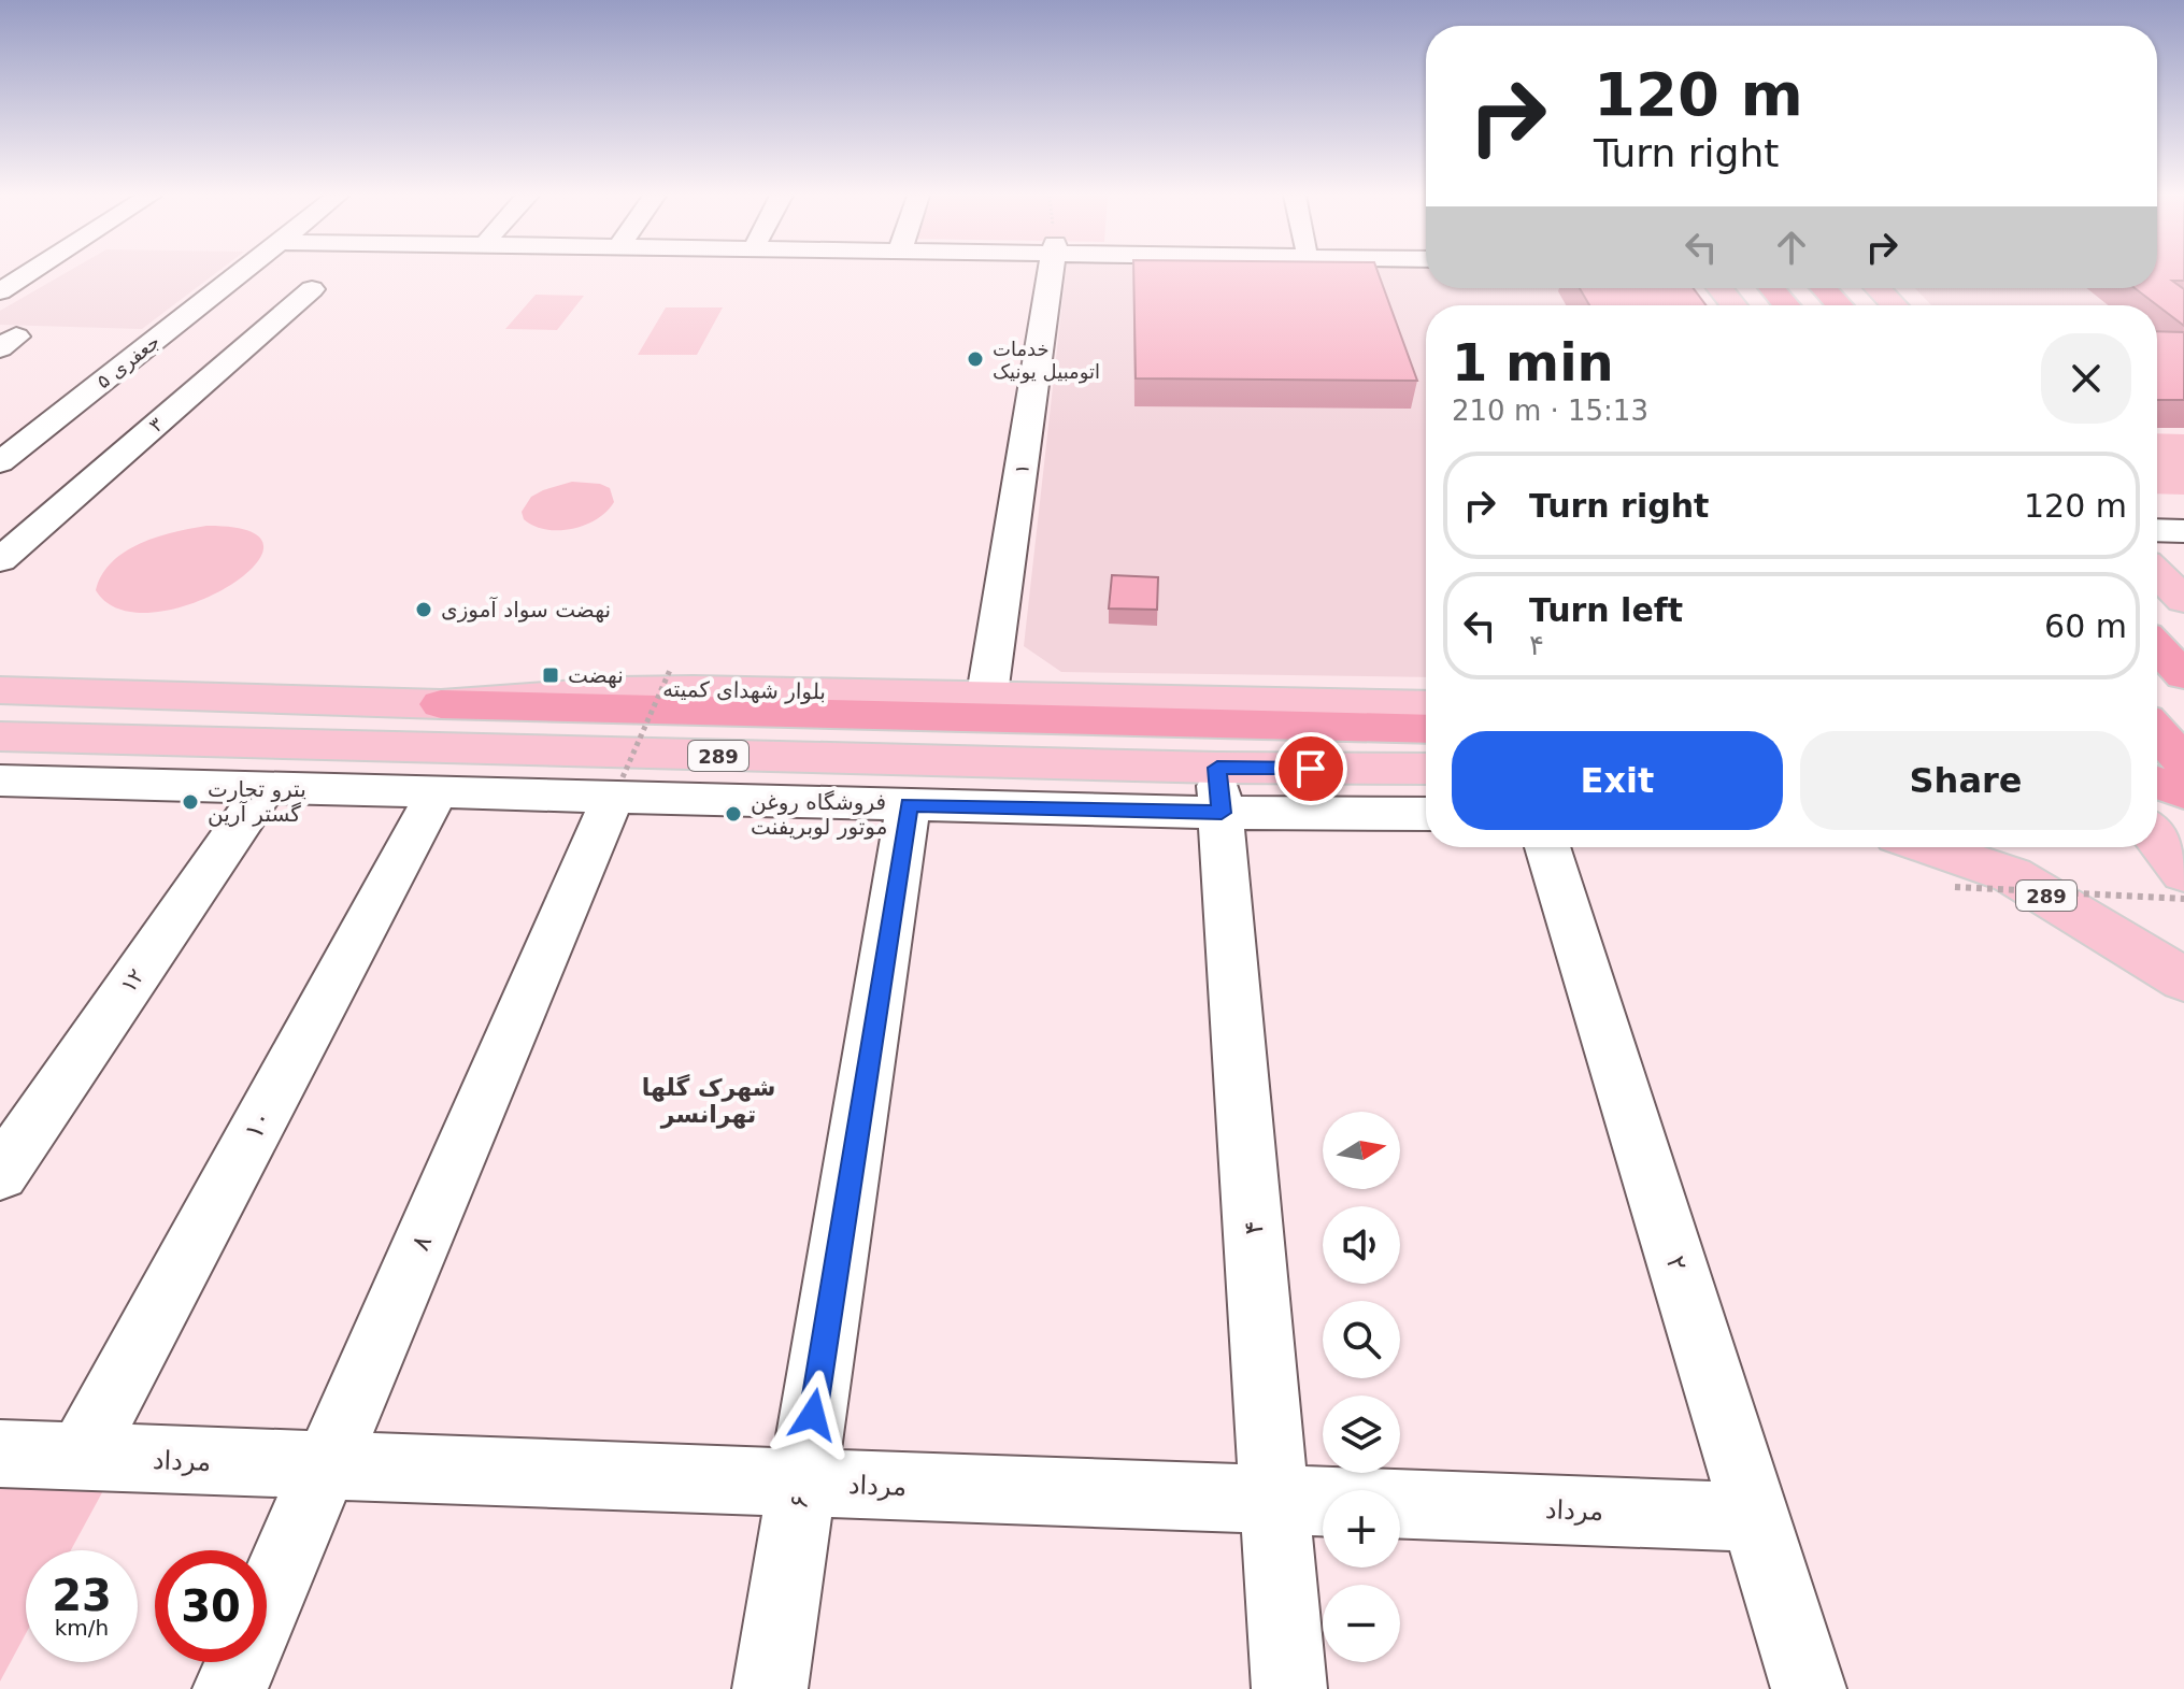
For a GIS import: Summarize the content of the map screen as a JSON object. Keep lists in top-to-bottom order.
{
  "streets": {
    "main road": ["بلوار شهدای کمیته", "289"],
    "street": [
      "جعفری ۵",
      "۳",
      "۱",
      "۱۲",
      "۱۰",
      "۴",
      "۸",
      "۲",
      "مرداد",
      "۶"
    ]
  },
  "crossings": [
    ["۱", "بلوار شهدای کمیته"],
    ["289", "۴"],
    ["۱۰", "مرداد"],
    ["۴", "مرداد"],
    ["۸", "مرداد"],
    ["۲", "مرداد"],
    ["مرداد", "۶"]
  ],
  "districts": ["شهرک گلها تهرانسر"],
  "places": {
    "other": [
      "خدمات اتومبیل یونیک",
      "نهضت سواد آموزی",
      "پترو تجارت گستر آرین",
      "فروشگاه روغن موتور لوبریفنت"
    ],
    "transit": ["نهضت"]
  },
  "north": "right",
  "page": {
    "turn": ["120 m", "Turn right"],
    "heading": ["1 min", "210 m · 15:13"],
    "list": [
      {
        "name": "Turn right",
        "value": "120 m"
      },
      {
        "name": "Turn left",
        "note": "۴",
        "value": "60 m"
      }
    ],
    "buttons": ["Exit", "Share"],
    "map_buttons": ["+", "−"],
    "speed": "23 km/h",
    "limit": "30"
  }
}
